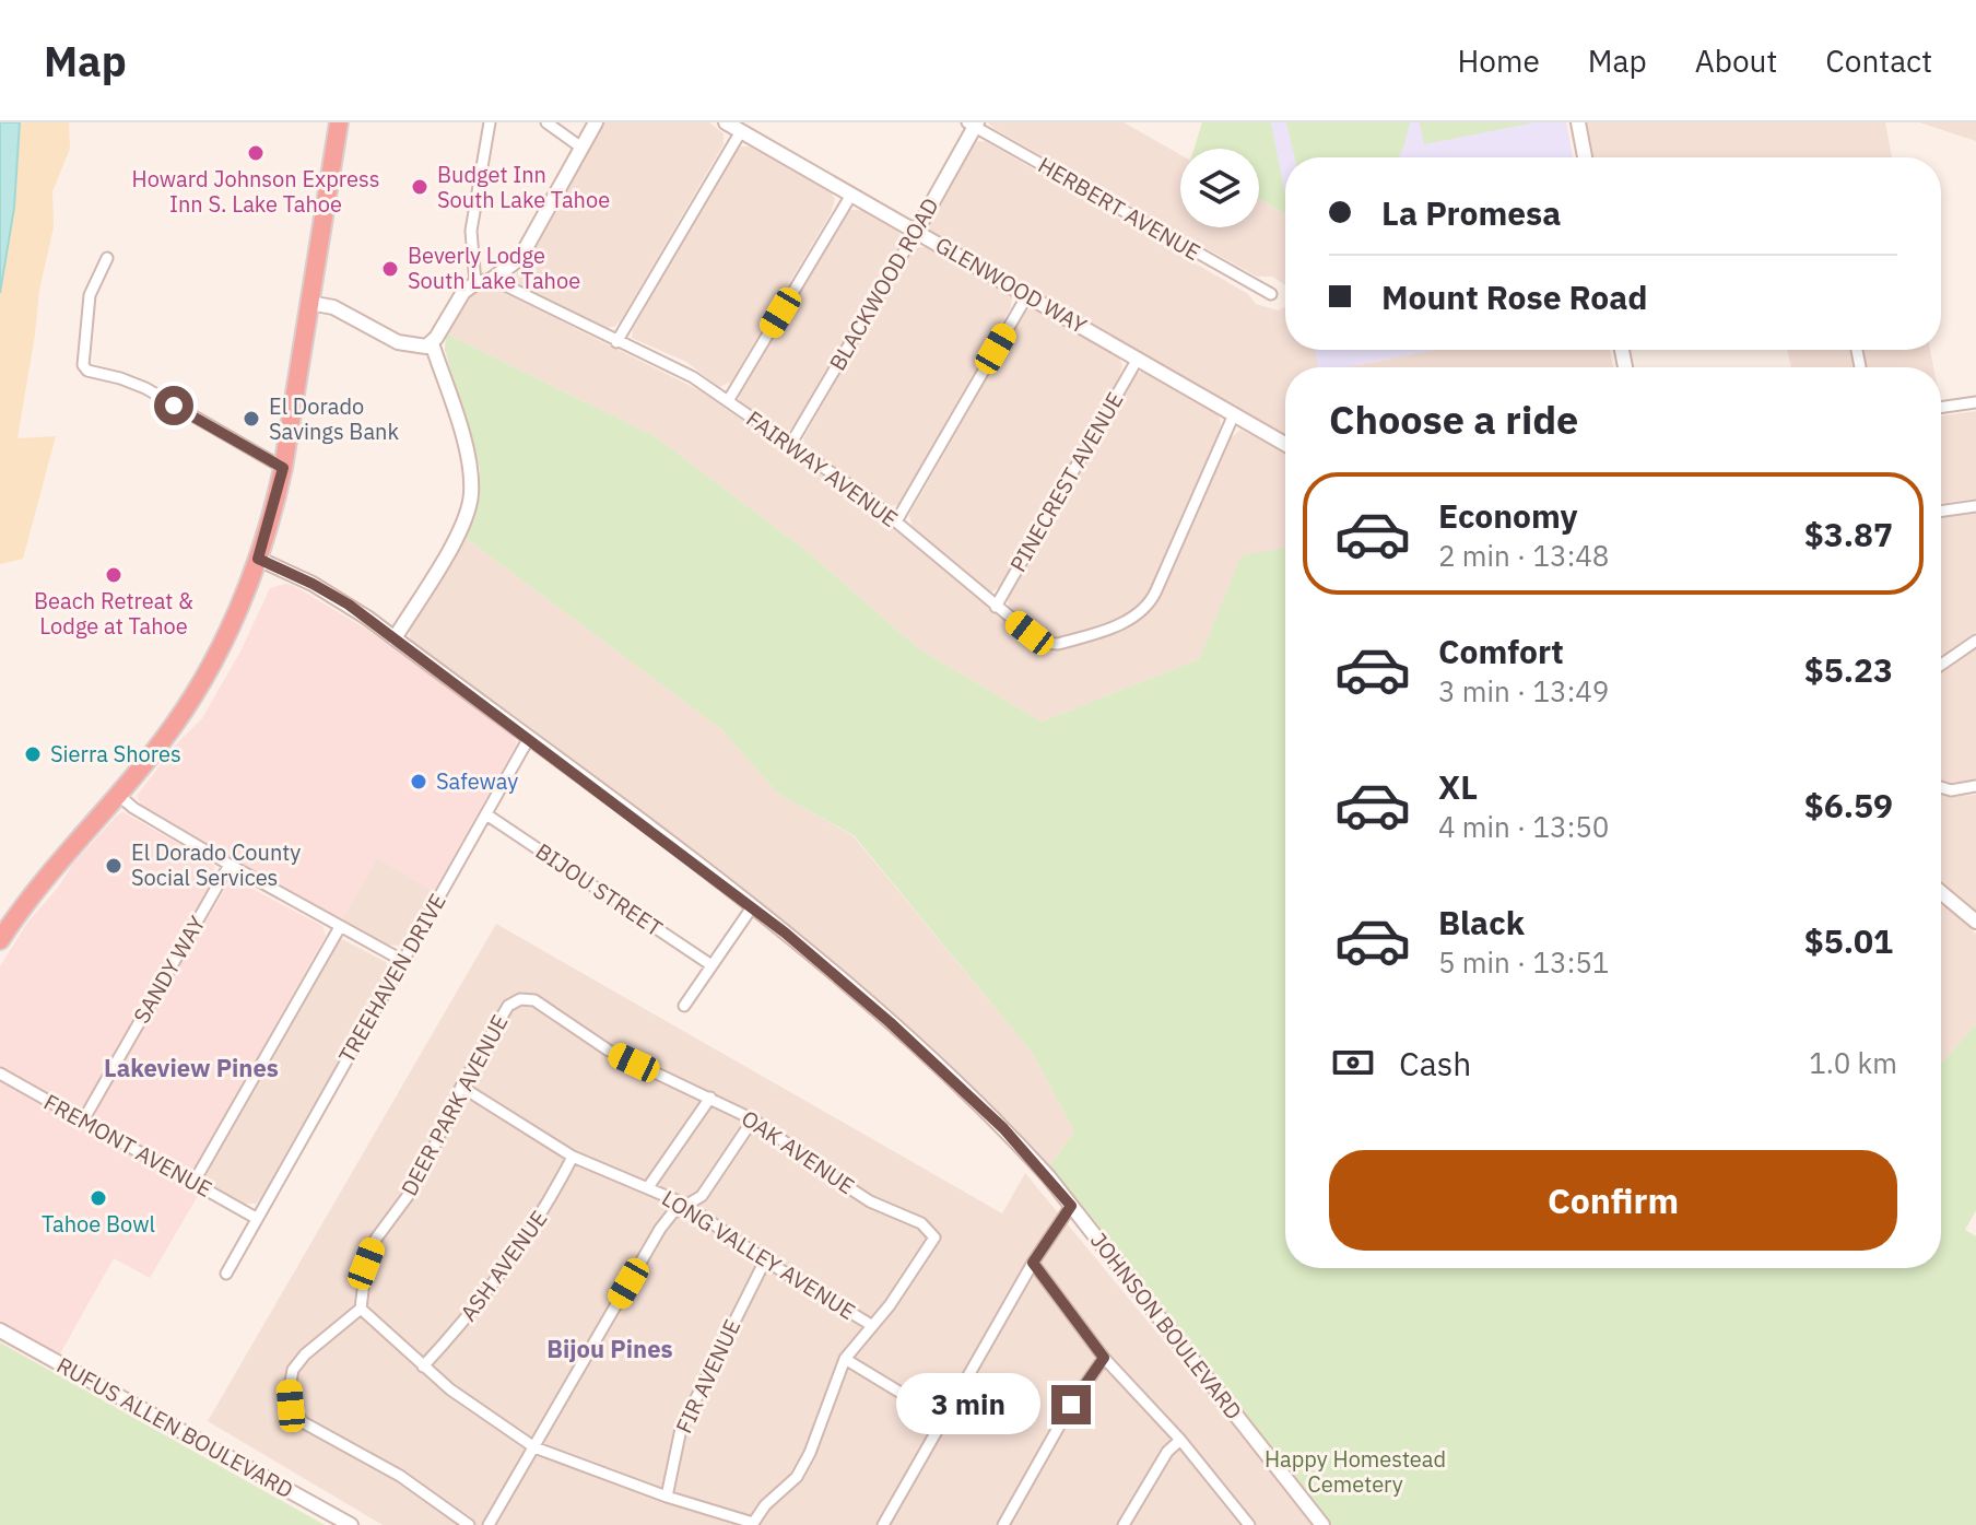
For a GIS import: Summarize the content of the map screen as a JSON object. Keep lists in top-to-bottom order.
{
  "streets": {
    "street": [
      "HERBERT AVENUE",
      "BLACKWOOD ROAD",
      "GLENWOOD WAY",
      "FAIRWAY AVENUE",
      "PINECREST AVENUE",
      "BIJOU STREET",
      "SANDY WAY",
      "TREEHAVEN DRIVE",
      "DEER PARK AVENUE",
      "FREMONT AVENUE",
      "OAK AVENUE",
      "LONG VALLEY AVENUE",
      "ASH AVENUE",
      "JOHNSON BOULEVARD",
      "FIR AVENUE",
      "RUFUS ALLEN BOULEVARD"
    ]
  },
  "crossings": [
    ["HERBERT AVENUE", "BLACKWOOD ROAD"],
    ["BLACKWOOD ROAD", "GLENWOOD WAY"],
    ["BLACKWOOD ROAD", "FAIRWAY AVENUE"],
    ["GLENWOOD WAY", "FAIRWAY AVENUE"],
    ["GLENWOOD WAY", "PINECREST AVENUE"],
    ["FAIRWAY AVENUE", "PINECREST AVENUE"],
    ["BIJOU STREET", "TREEHAVEN DRIVE"],
    ["SANDY WAY", "FREMONT AVENUE"],
    ["TREEHAVEN DRIVE", "FREMONT AVENUE"],
    ["TREEHAVEN DRIVE", "JOHNSON BOULEVARD"],
    ["DEER PARK AVENUE", "OAK AVENUE"],
    ["DEER PARK AVENUE", "LONG VALLEY AVENUE"],
    ["OAK AVENUE", "LONG VALLEY AVENUE"],
    ["LONG VALLEY AVENUE", "ASH AVENUE"],
    ["LONG VALLEY AVENUE", "FIR AVENUE"]
  ],
  "districts": ["Lakeview Pines", "Bijou Pines"],
  "parks": ["Happy Homestead Cemetery"],
  "places": [
    "Howard Johnson Express Inn S. Lake Tahoe",
    "Budget Inn South Lake Tahoe",
    "Beverly Lodge South Lake Tahoe",
    "El Dorado Savings Bank",
    "Beach Retreat & Lodge at Tahoe",
    "Sierra Shores",
    "Safeway",
    "El Dorado County Social Services",
    "Tahoe Bowl"
  ],
  "page": {
    "header": "Map",
    "nav": [
      "Home",
      "Map",
      "About",
      "Contact"
    ],
    "banner": ["La Promesa", "Mount Rose Road"],
    "heading": "Choose a ride",
    "list": [
      {
        "name": "Economy",
        "note": "2 min · 13:48",
        "value": "$3.87"
      },
      {
        "name": "Comfort",
        "note": "3 min · 13:49",
        "value": "$5.23"
      },
      {
        "name": "XL",
        "note": "4 min · 13:50",
        "value": "$6.59"
      },
      {
        "name": "Black",
        "note": "5 min · 13:51",
        "value": "$5.01"
      }
    ],
    "pay": ["Cash", "1.0 km"],
    "buttons": "Confirm",
    "bubble": "3 min"
  }
}
